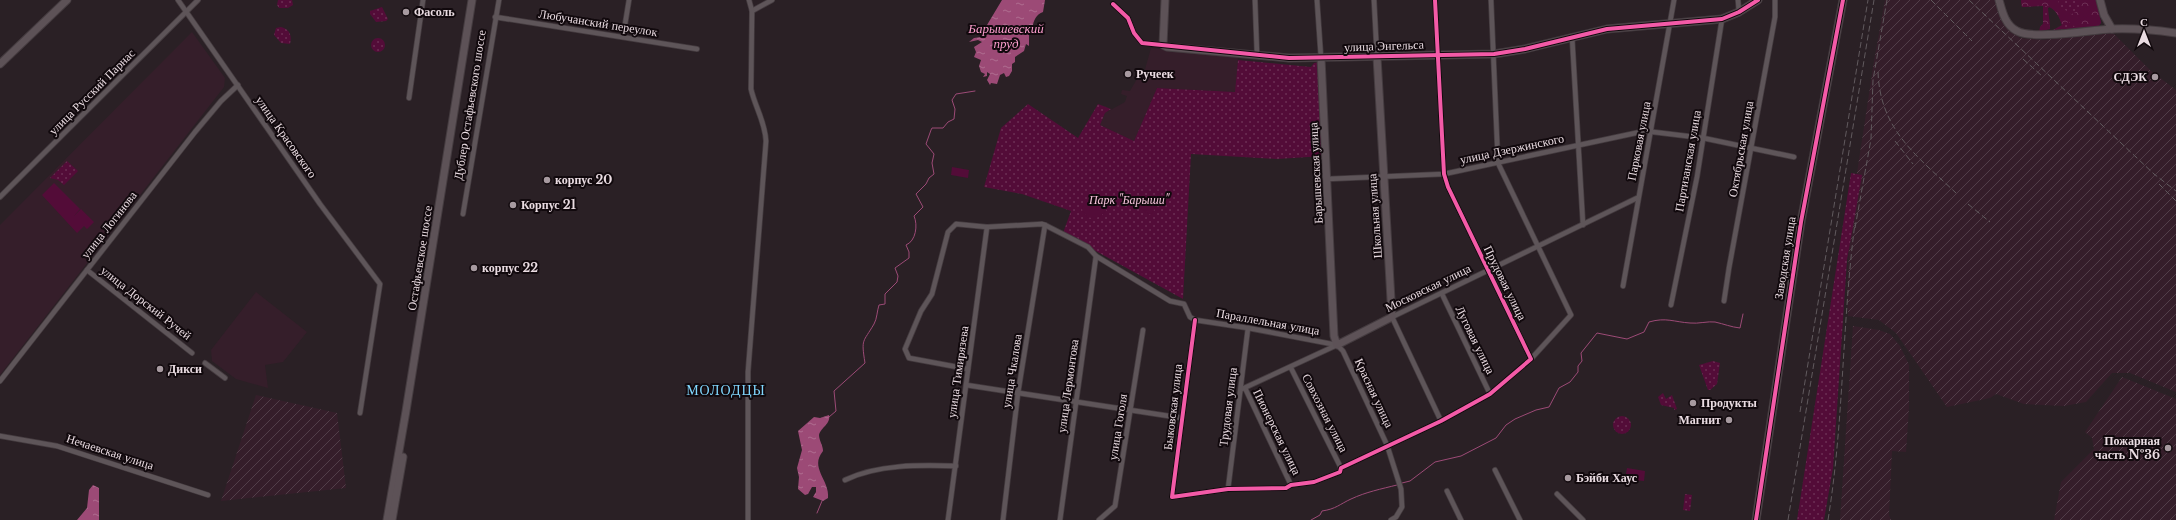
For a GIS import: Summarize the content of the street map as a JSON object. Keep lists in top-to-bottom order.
{
  "streets": {
    "street": [
      "Любучанский переулок",
      "улица Энгельса",
      "улица Русский Парнас",
      "Дублер Остафьевского шоссе",
      "улица Красовского",
      "Парковая улица",
      "улица Дзержинского",
      "Октябрьская улица",
      "Партизанская улица",
      "Барышевская улица",
      "Школьная улица",
      "улица Логинова",
      "Остафьевское шоссе",
      "Заводская улица",
      "Прудовая улица",
      "Московская улица",
      "улица Дорский Ручей",
      "Параллельная улица",
      "Луговая улица",
      "улица Чкалова",
      "улица Тимирязева",
      "улица Лермонтова",
      "Красная улица",
      "Быковская улица",
      "Трудовая улица",
      "Совхозная улица",
      "улица Гоголя",
      "Пионерская улица",
      "Нечаевская улица"
    ]
  },
  "crossings": [
    ["Любучанский переулок", "Дублер Остафьевского шоссе"],
    ["улица Энгельса", "Парковая улица"],
    ["улица Энгельса", "Партизанская улица"],
    ["улица Энгельса", "Барышевская улица"],
    ["улица Энгельса", "Школьная улица"],
    ["улица Энгельса", "Прудовая улица"],
    ["улица Русский Парнас", "улица Красовского"],
    ["улица Красовского", "улица Логинова"],
    ["Парковая улица", "улица Дзержинского"],
    ["Парковая улица", "Московская улица"],
    ["улица Дзержинского", "Барышевская улица"],
    ["улица Дзержинского", "Школьная улица"],
    ["улица Дзержинского", "Прудовая улица"],
    ["Барышевская улица", "Московская улица"],
    ["Барышевская улица", "Параллельная улица"],
    ["Барышевская улица", "Красная улица"],
    ["Школьная улица", "Московская улица"],
    ["улица Логинова", "улица Дорский Ручей"],
    ["Прудовая улица", "Московская улица"],
    ["Московская улица", "Параллельная улица"],
    ["Московская улица", "Луговая улица"],
    ["Московская улица", "Красная улица"],
    ["Параллельная улица", "Красная улица"],
    ["Параллельная улица", "Быковская улица"],
    ["Параллельная улица", "Трудовая улица"],
    ["Быковская улица", "Трудовая улица"],
    ["Трудовая улица", "Пионерская улица"]
  ],
  "districts": ["МОЛОДЦЫ"],
  "water": ["Барышевский пруд"],
  "parks": ["Парк \"Барыши\""],
  "places": [
    "Фасоль",
    "Ручеек",
    "СДЭК",
    "корпус 20",
    "Корпус 21",
    "корпус 22",
    "Дикси",
    "Продукты",
    "Магнит",
    "Пожарная часть №36",
    "Бэйби Хаус"
  ],
  "north": "top"
}
